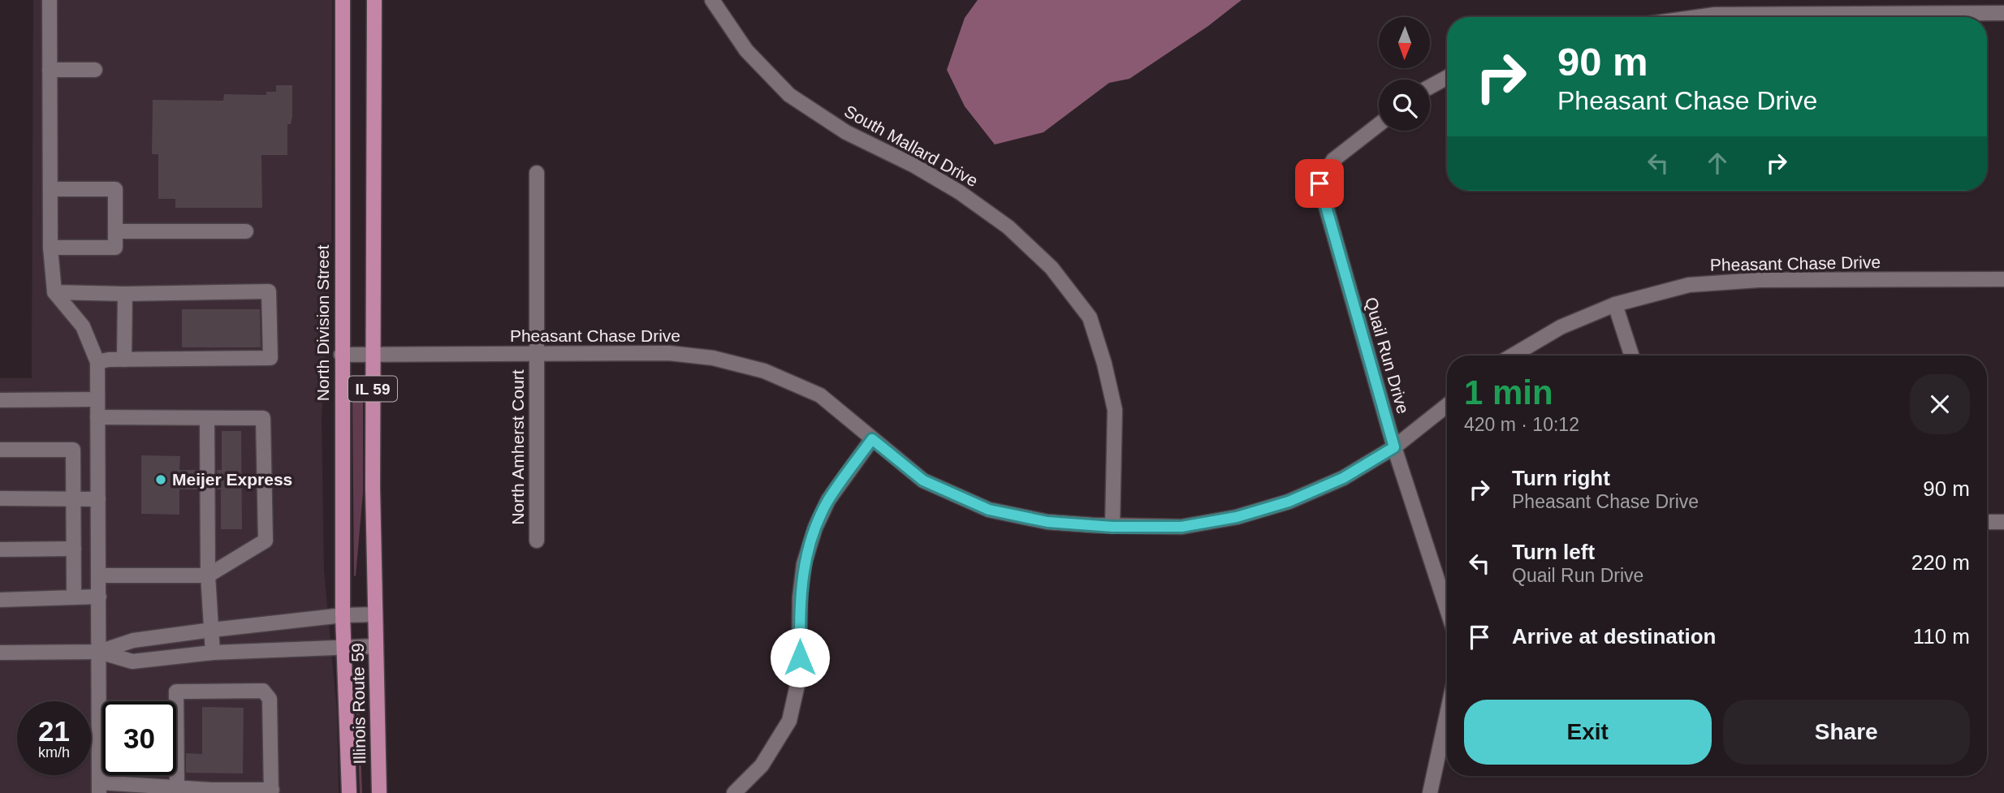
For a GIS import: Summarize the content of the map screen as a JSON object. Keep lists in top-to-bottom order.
{
  "streets": {
    "main road": ["North Division Street", "IL 59", "Illinois Route 59"],
    "street": [
      "South Mallard Drive",
      "Pheasant Chase Drive",
      "Quail Run Drive",
      "North Amherst Court"
    ]
  },
  "crossings": [
    ["South Mallard Drive", "Pheasant Chase Drive"],
    ["Pheasant Chase Drive", "North Division Street"],
    ["Pheasant Chase Drive", "Quail Run Drive"],
    ["Pheasant Chase Drive", "IL 59"],
    ["Pheasant Chase Drive", "North Amherst Court"],
    ["North Division Street", "Illinois Route 59"],
    ["IL 59", "Illinois Route 59"]
  ],
  "places": ["Meijer Express"],
  "north": "bottom",
  "page": {
    "turn": ["90 m", "Pheasant Chase Drive"],
    "heading": ["1 min", "420 m · 10:12"],
    "list": [
      {
        "name": "Turn right",
        "note": "Pheasant Chase Drive",
        "value": "90 m"
      },
      {
        "name": "Turn left",
        "note": "Quail Run Drive",
        "value": "220 m"
      },
      {
        "name": "Arrive at destination",
        "value": "110 m"
      }
    ],
    "buttons": ["Exit", "Share"],
    "speed": "21 km/h",
    "limit": "30"
  }
}
